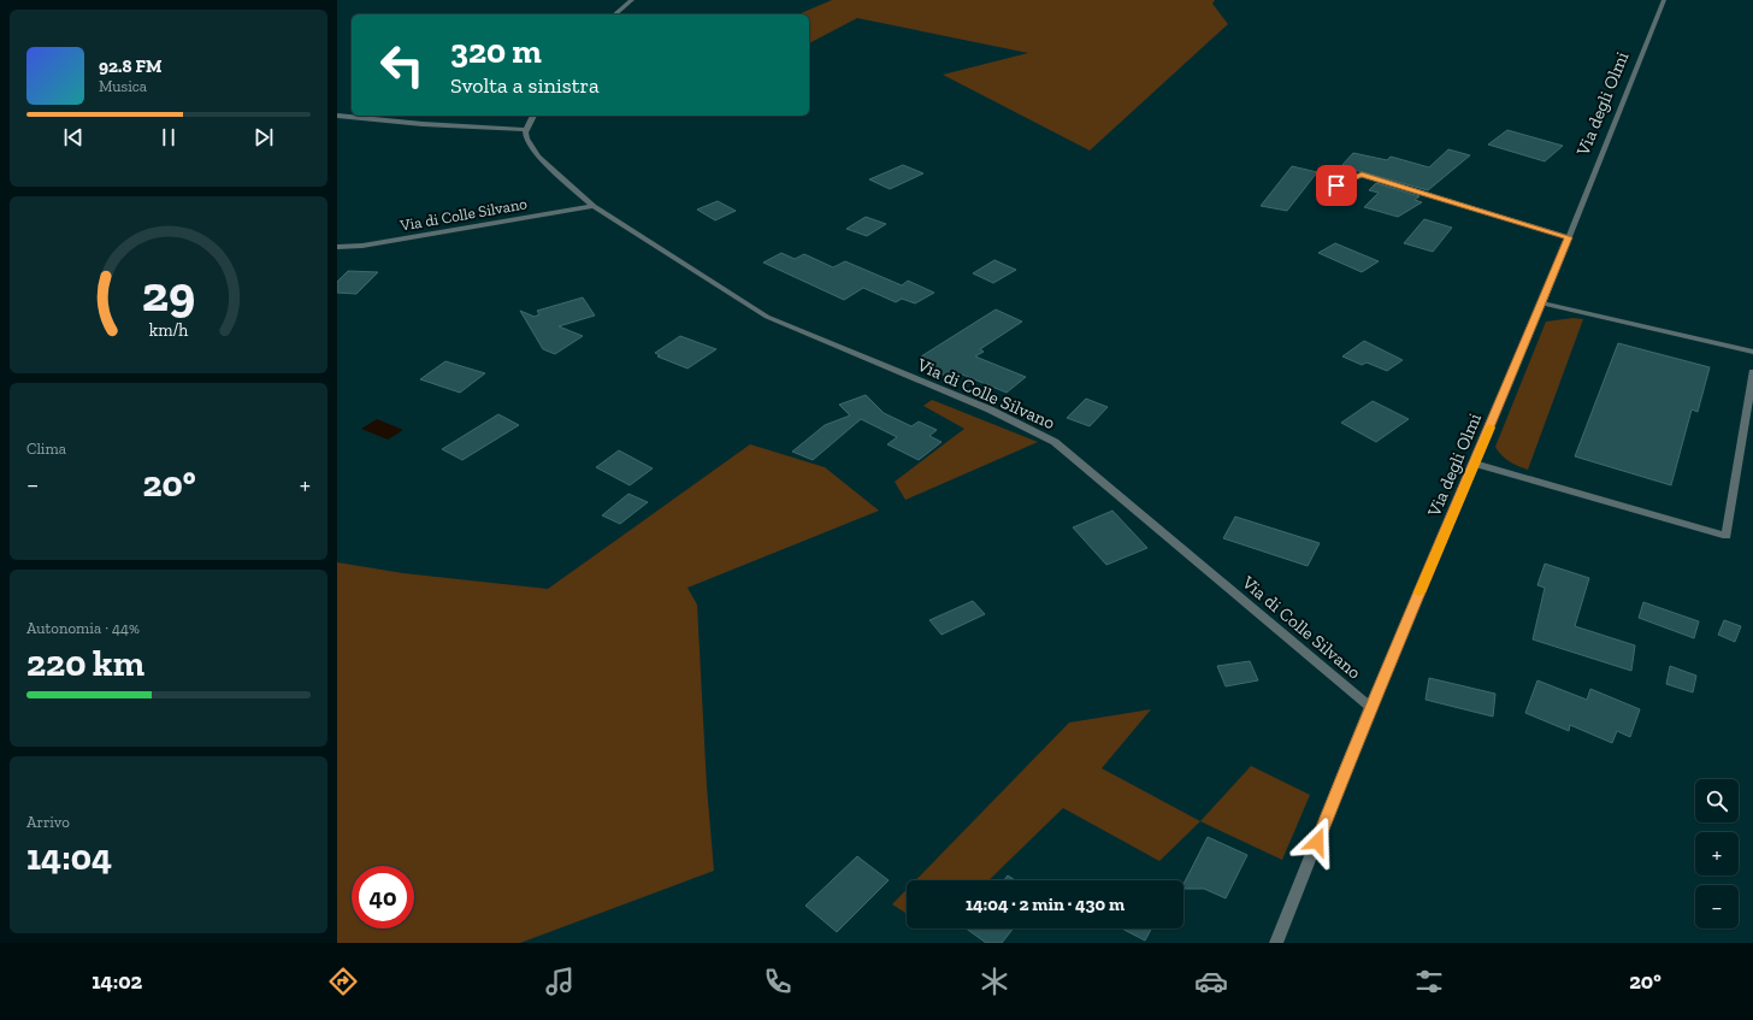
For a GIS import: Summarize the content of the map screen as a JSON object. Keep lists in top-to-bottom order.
{
  "streets": {
    "street": ["Via degli Olmi", "Via di Colle Silvano"]
  },
  "crossings": [
    ["Via degli Olmi", "Via di Colle Silvano"]
  ],
  "page": {
    "turn": ["320 m", "Svolta a sinistra"],
    "song": ["92.8 FM", "Musica"],
    "tile": [
      "Clima",
      ["Autonomia · 44%", "220 km"],
      ["Arrivo", "14:04"]
    ],
    "heat": ["−", "20°", "+"],
    "map_buttons": ["+", "−"],
    "limit": "40",
    "trip": "14:04 · 2 min · 430 m",
    "tabs": ["14:02", "20°"],
    "gauge": ["29", "km/h"]
  }
}
